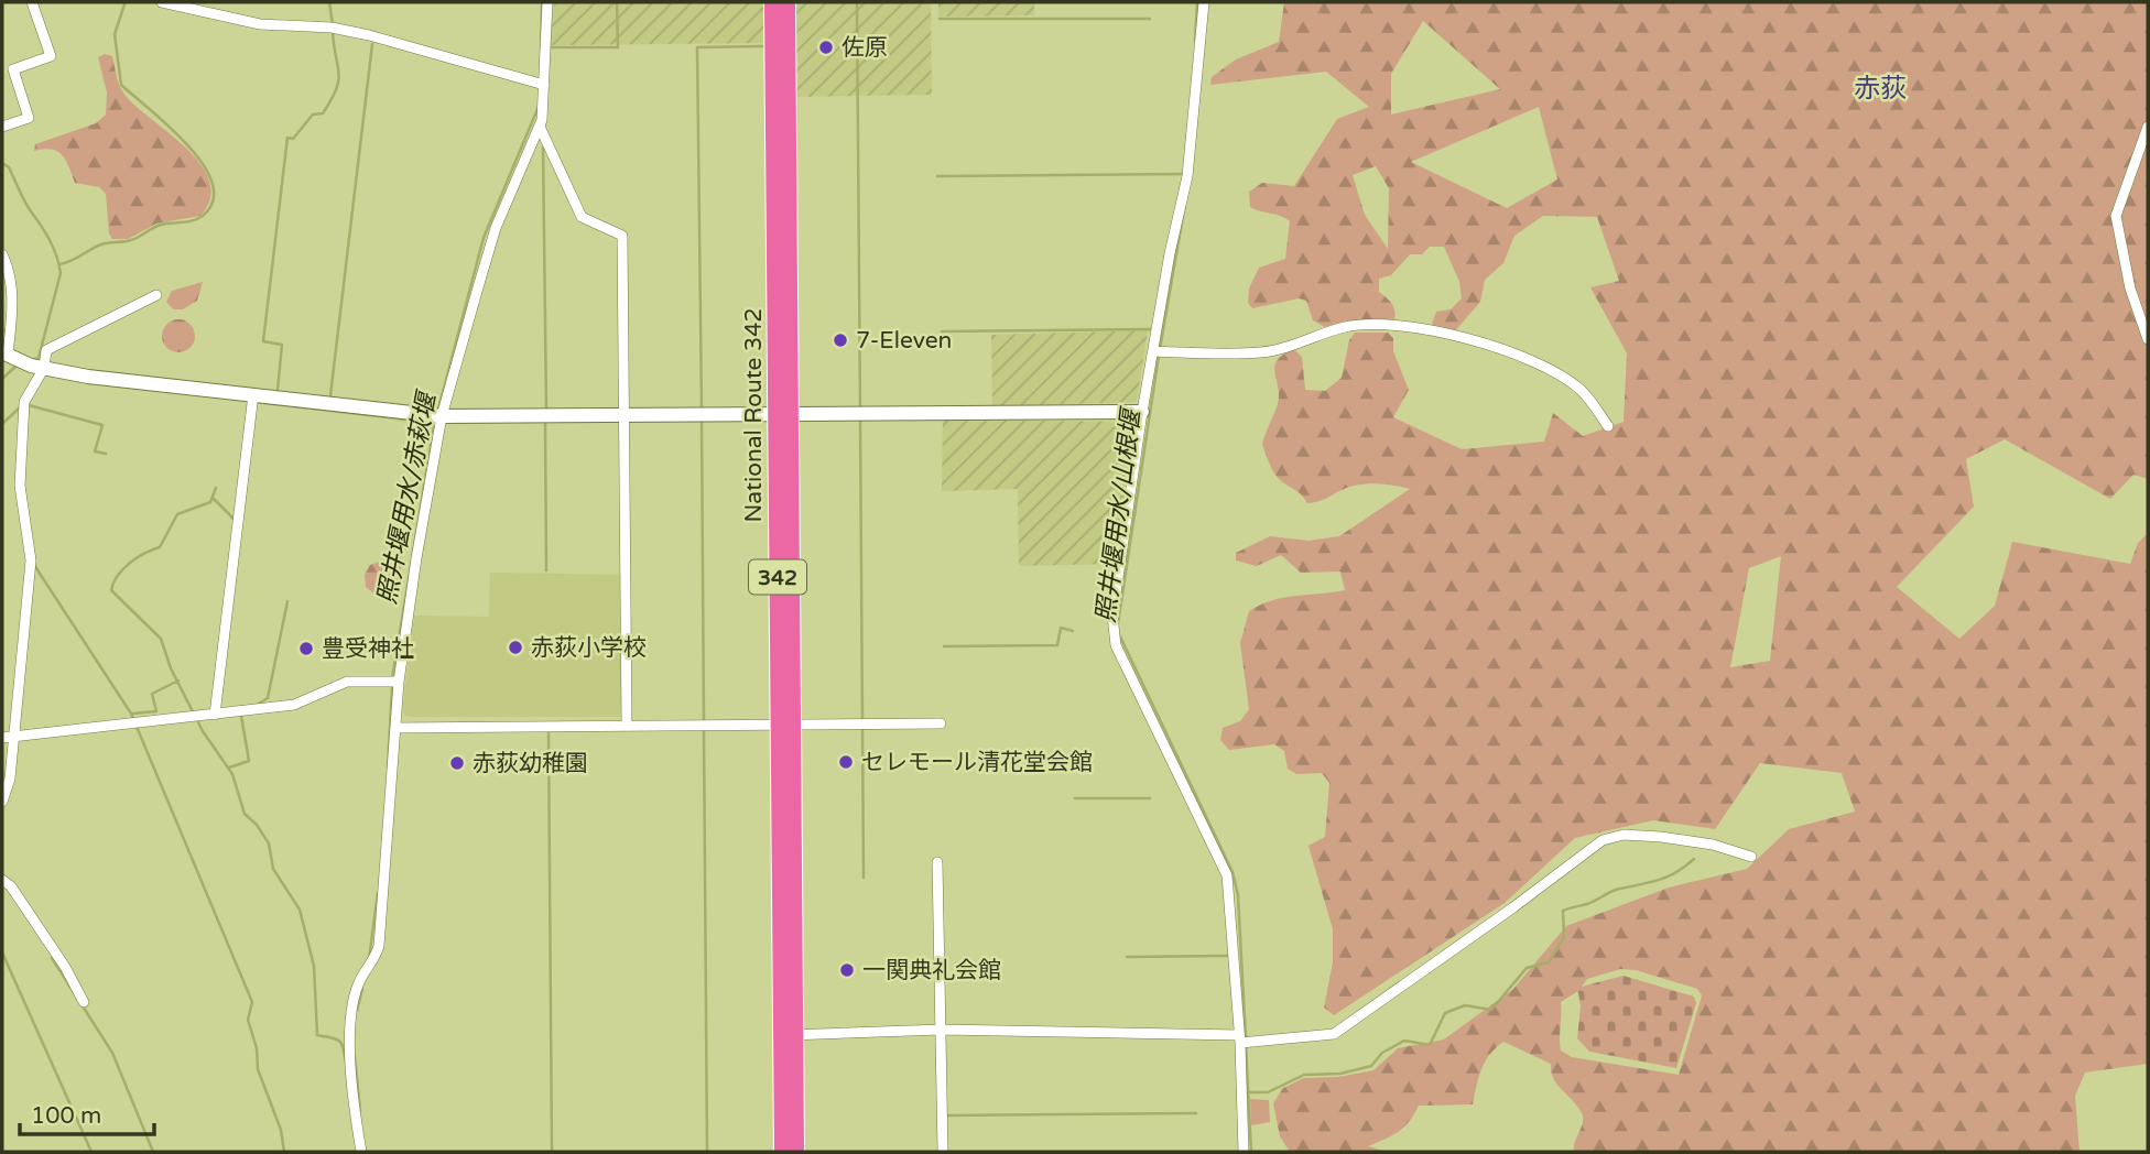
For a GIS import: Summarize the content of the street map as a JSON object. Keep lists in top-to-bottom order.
{
  "streets": {
    "highway": ["National Route 342", "342"]
  },
  "districts": ["赤荻"],
  "water": ["照井堰用水/赤萩堰", "照井堰用水/山根堰"],
  "places": [
    "佐原",
    "7-Eleven",
    "赤荻小学校",
    "豊受神社",
    "セレモール清花堂会館",
    "赤荻幼稚園",
    "一関典礼会館"
  ],
  "scale_bar": "100 m"
}
